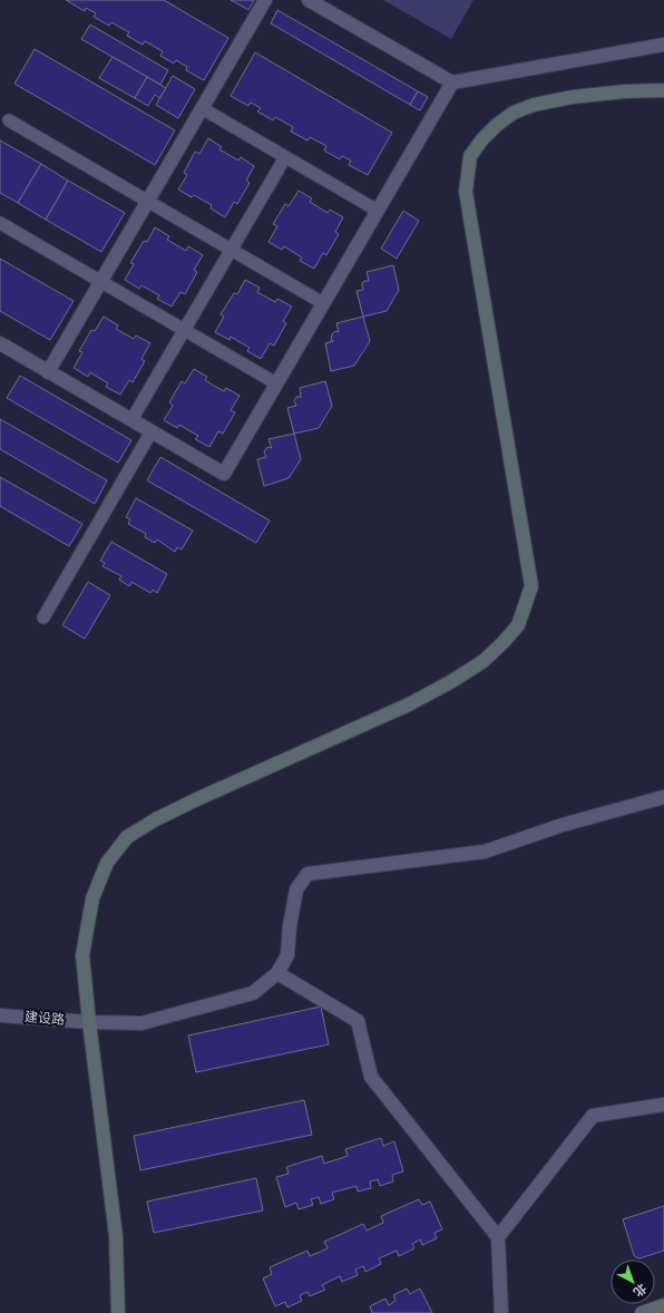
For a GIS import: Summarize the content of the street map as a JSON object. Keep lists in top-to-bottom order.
{
  "streets": {
    "street": ["建设路"]
  },
  "north": "bottom right"
}
